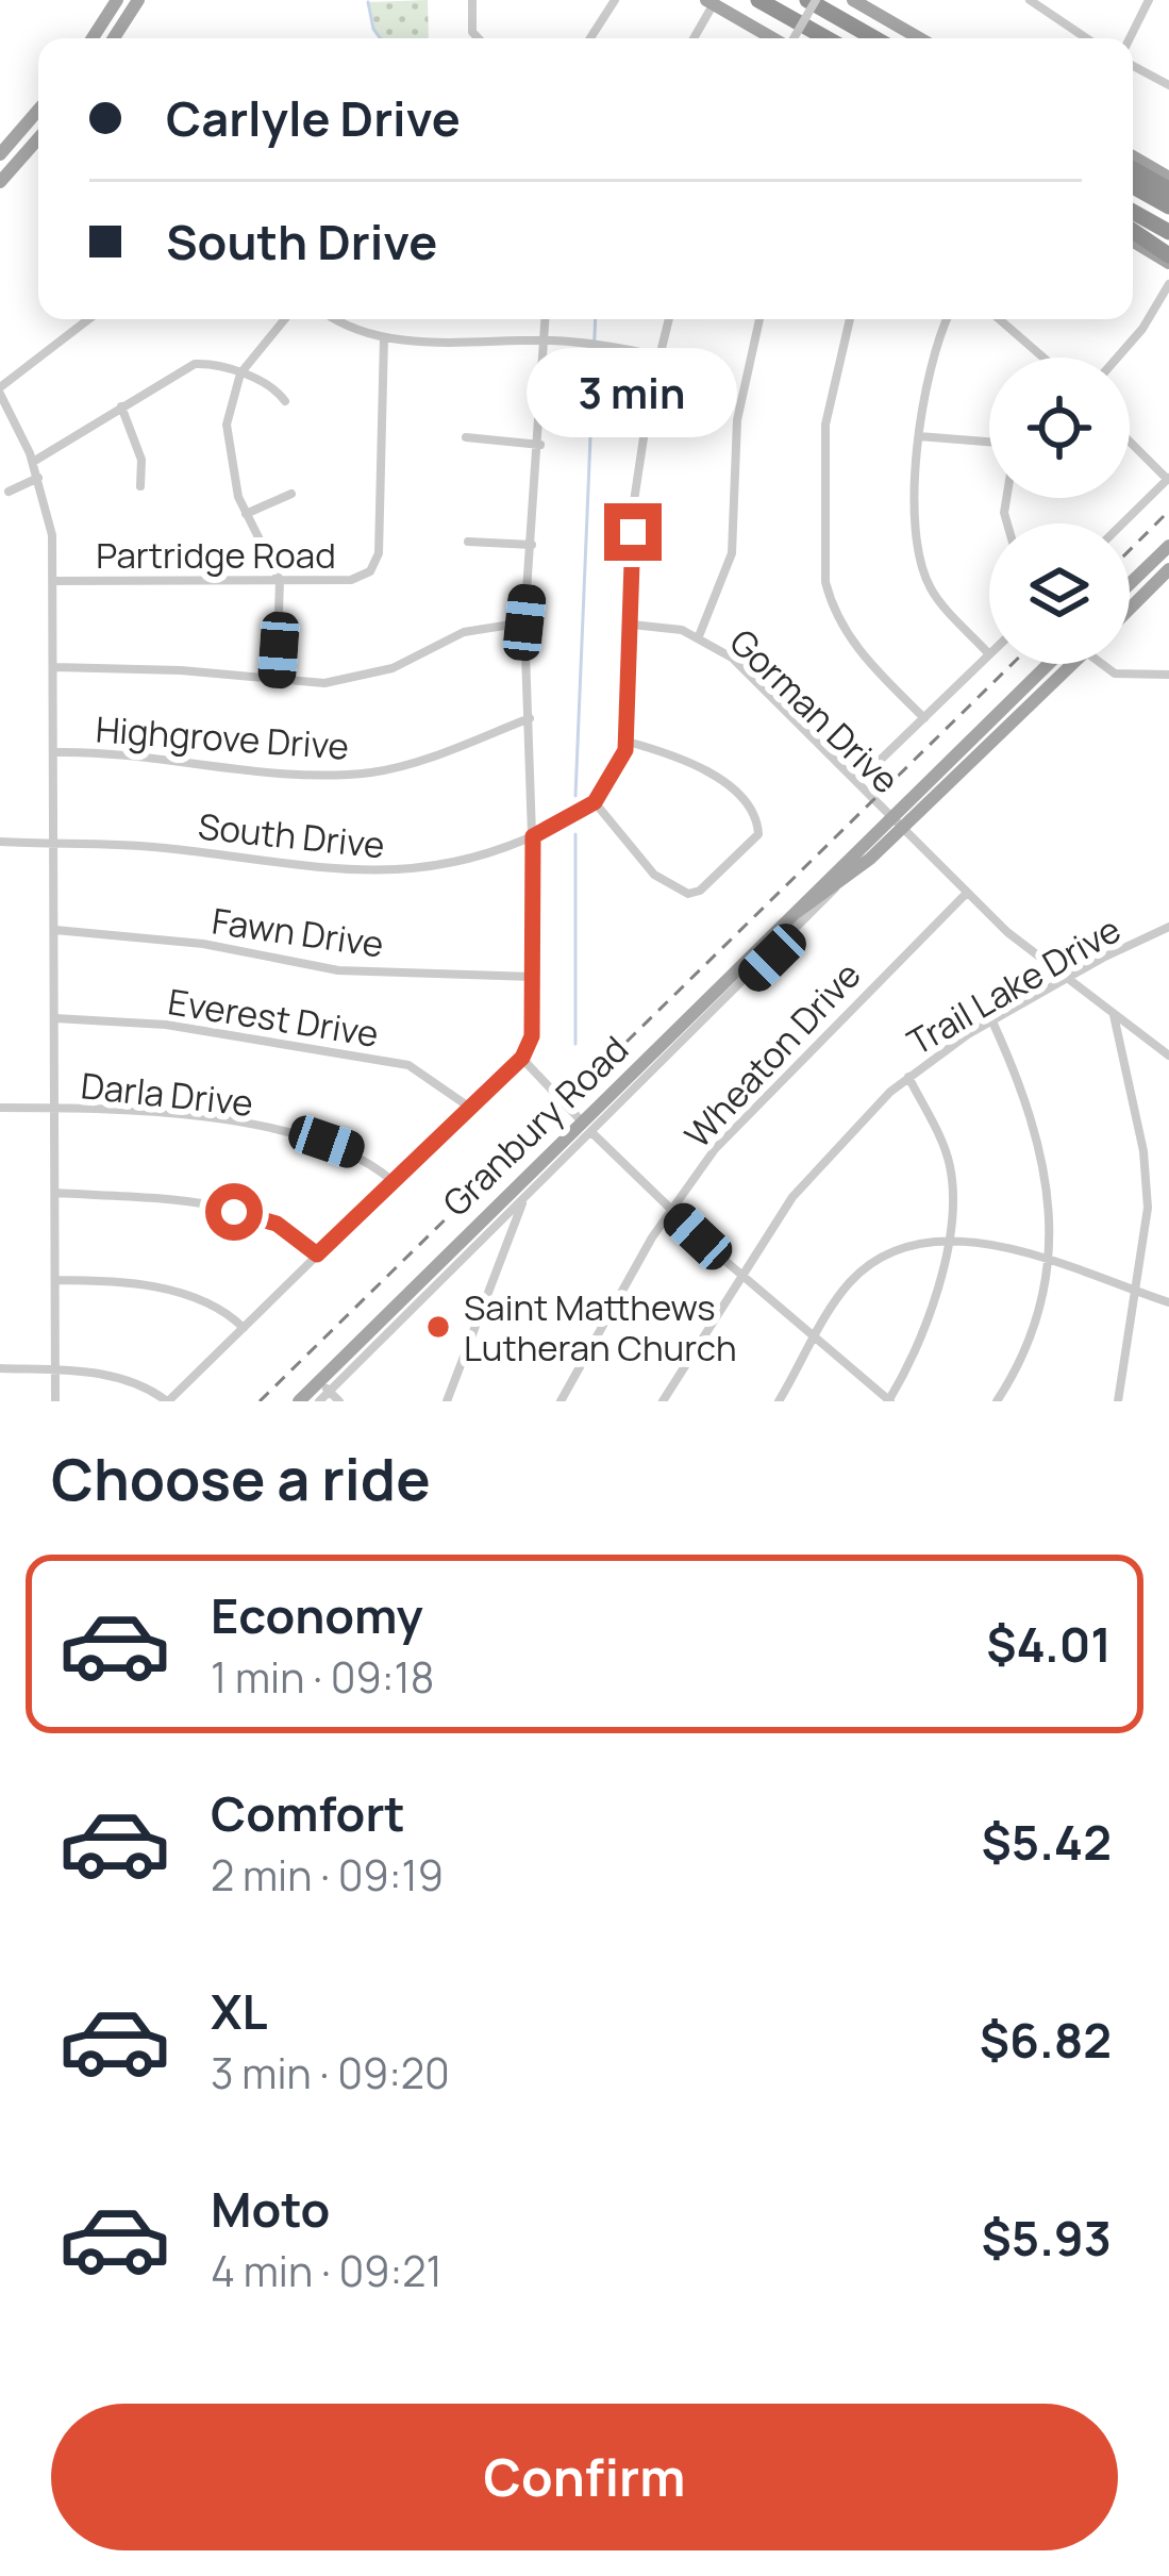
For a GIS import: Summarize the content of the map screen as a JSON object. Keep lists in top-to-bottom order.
{
  "streets": {
    "main road": ["Granbury Road"],
    "street": [
      "Partridge Road",
      "Gorman Drive",
      "Highgrove Drive",
      "South Drive",
      "Fawn Drive",
      "Trail Lake Drive",
      "Everest Drive",
      "Wheaton Drive",
      "Darla Drive"
    ]
  },
  "crossings": [
    ["Gorman Drive", "South Drive"],
    ["Gorman Drive", "Trail Lake Drive"],
    ["Gorman Drive", "Wheaton Drive"],
    ["Gorman Drive", "Granbury Road"]
  ],
  "places": ["Saint Matthews Lutheran Church"],
  "page": {
    "banner": ["Carlyle Drive", "South Drive"],
    "bubble": "3 min",
    "heading": "Choose a ride",
    "list": [
      {
        "name": "Economy",
        "note": "1 min · 09:18",
        "value": "$4.01"
      },
      {
        "name": "Comfort",
        "note": "2 min · 09:19",
        "value": "$5.42"
      },
      {
        "name": "XL",
        "note": "3 min · 09:20",
        "value": "$6.82"
      },
      {
        "name": "Moto",
        "note": "4 min · 09:21",
        "value": "$5.93"
      }
    ],
    "buttons": "Confirm"
  }
}
